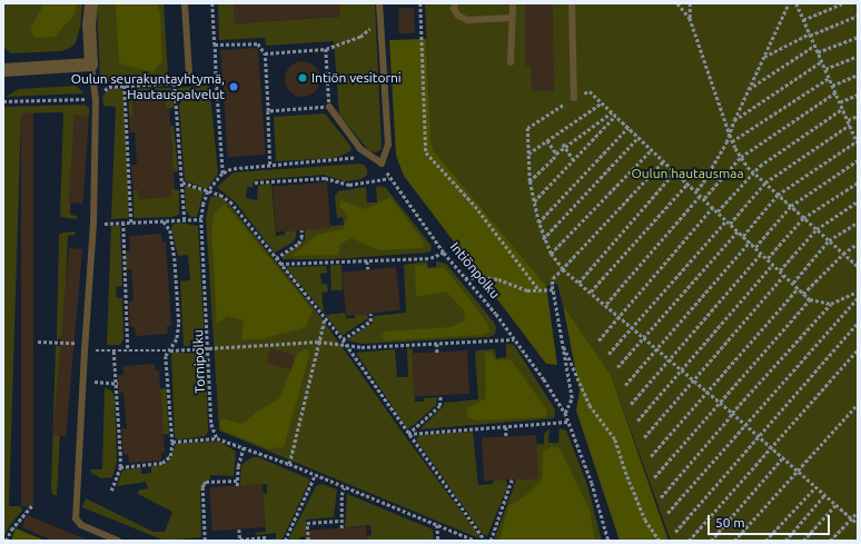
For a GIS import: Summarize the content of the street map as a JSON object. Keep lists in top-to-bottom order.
{
  "streets": {
    "path": ["Intiönpolku", "Tornipolku"]
  },
  "parks": ["Oulun hautausmaa"],
  "places": ["Intiön vesitorni", "Oulun seurakuntayhtymä, Hautauspalvelut"],
  "scale_bar": "50 m"
}
